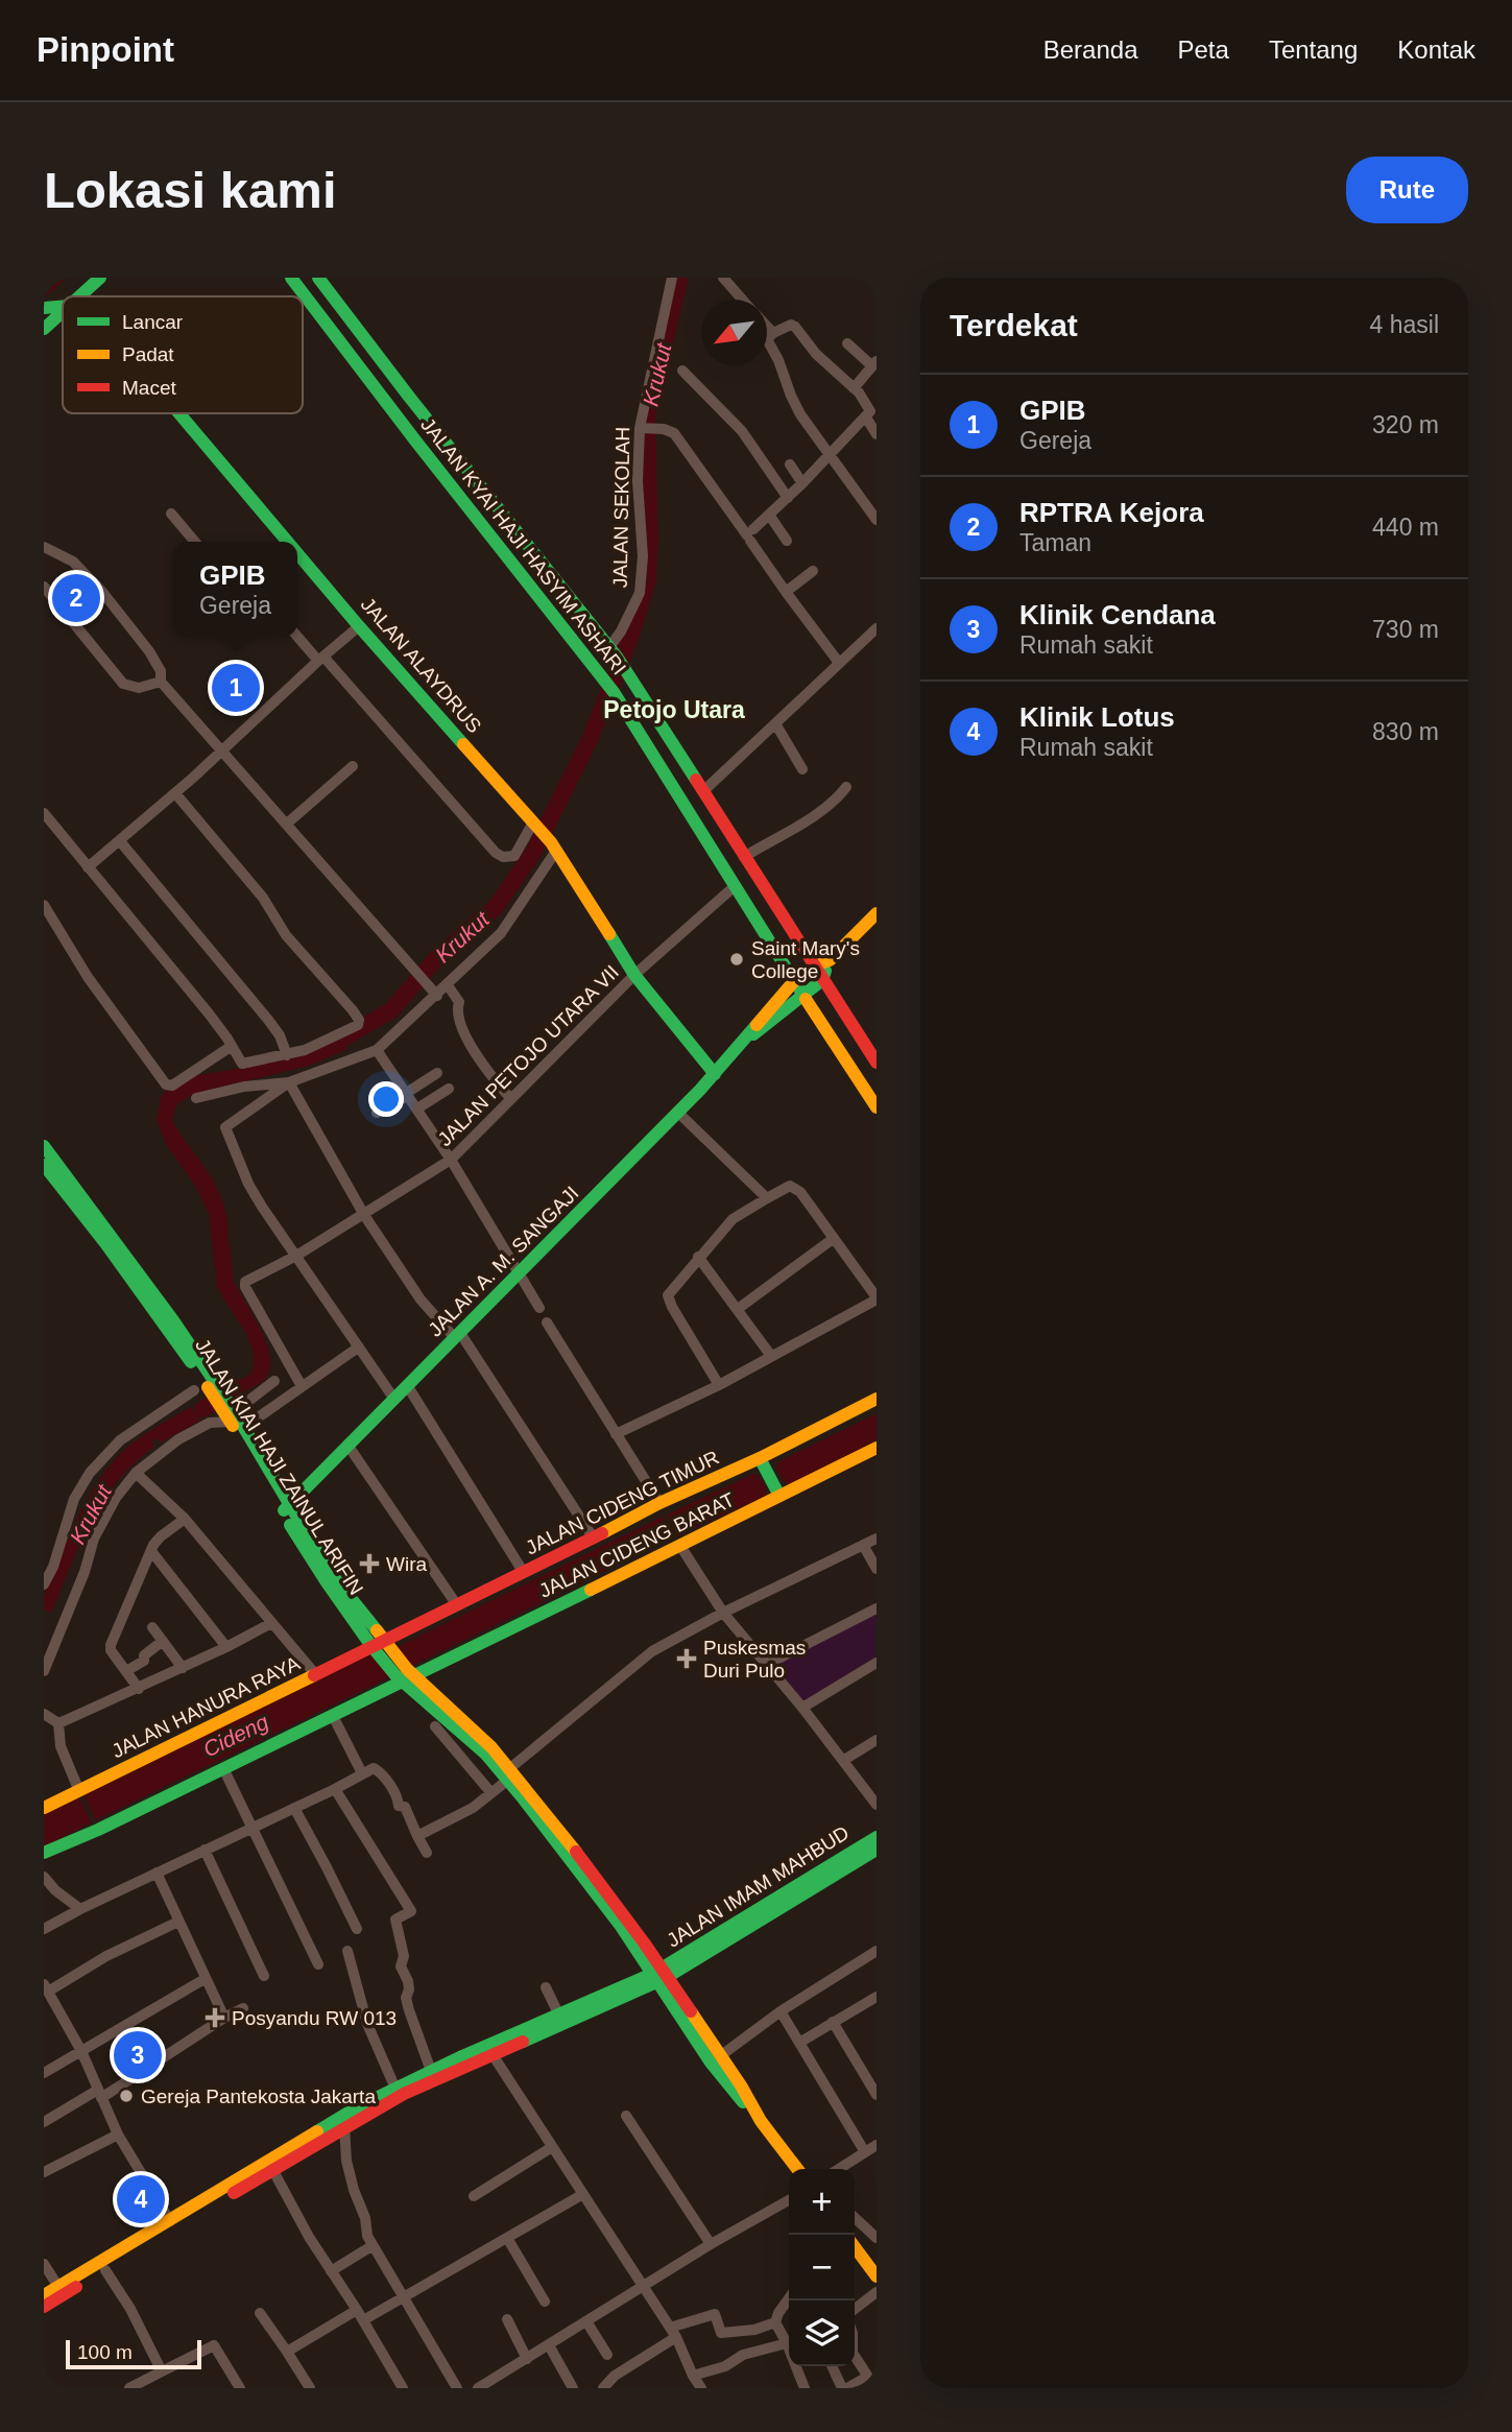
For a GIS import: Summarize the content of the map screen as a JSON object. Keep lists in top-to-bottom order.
{
  "streets": {
    "main road": [
      "JALAN KYAI HAJI HASYIM ASHARI",
      "JALAN ALAYDRUS",
      "JALAN A. M. SANGAJI",
      "JALAN KIAI HAJI ZAINUL ARIFIN",
      "JALAN CIDENG TIMUR",
      "JALAN CIDENG BARAT",
      "JALAN HANURA RAYA",
      "JALAN IMAM MAHBUD"
    ],
    "street": ["JALAN SEKOLAH", "JALAN PETOJO UTARA VII"]
  },
  "crossings": [
    ["JALAN SEKOLAH", "JALAN KYAI HAJI HASYIM ASHARI"],
    ["JALAN KYAI HAJI HASYIM ASHARI", "JALAN PETOJO UTARA VII"],
    ["JALAN KYAI HAJI HASYIM ASHARI", "JALAN A. M. SANGAJI"],
    ["JALAN ALAYDRUS", "JALAN PETOJO UTARA VII"],
    ["JALAN ALAYDRUS", "JALAN A. M. SANGAJI"],
    ["JALAN CIDENG TIMUR", "JALAN HANURA RAYA"]
  ],
  "districts": ["Petojo Utara"],
  "water": ["Krukut", "Cideng"],
  "places": {
    "other": ["Saint Mary's College", "Gereja Pantekosta Jakarta"],
    "health": ["Wira", "Puskesmas Duri Pulo", "Posyandu RW 013"]
  },
  "legend": ["Lancar", "Padat", "Macet"],
  "scale_bar": "100 m",
  "north": "bottom left",
  "page": {
    "header": "Pinpoint",
    "nav": [
      "Beranda",
      "Peta",
      "Tentang",
      "Kontak"
    ],
    "buttons": "Rute",
    "title": "Lokasi kami",
    "heading": ["Terdekat", "4 hasil"],
    "list": [
      {
        "mark": "1",
        "name": "GPIB",
        "note": "Gereja",
        "value": "320 m"
      },
      {
        "mark": "2",
        "name": "RPTRA Kejora",
        "note": "Taman",
        "value": "440 m"
      },
      {
        "mark": "3",
        "name": "Klinik Cendana",
        "note": "Rumah sakit",
        "value": "730 m"
      },
      {
        "mark": "4",
        "name": "Klinik Lotus",
        "note": "Rumah sakit",
        "value": "830 m"
      }
    ],
    "popup": ["GPIB", "Gereja"],
    "pins": [
      "2",
      "1",
      "3",
      "4"
    ],
    "map_buttons": ["+", "−"],
    "scale": "100 m"
  }
}
